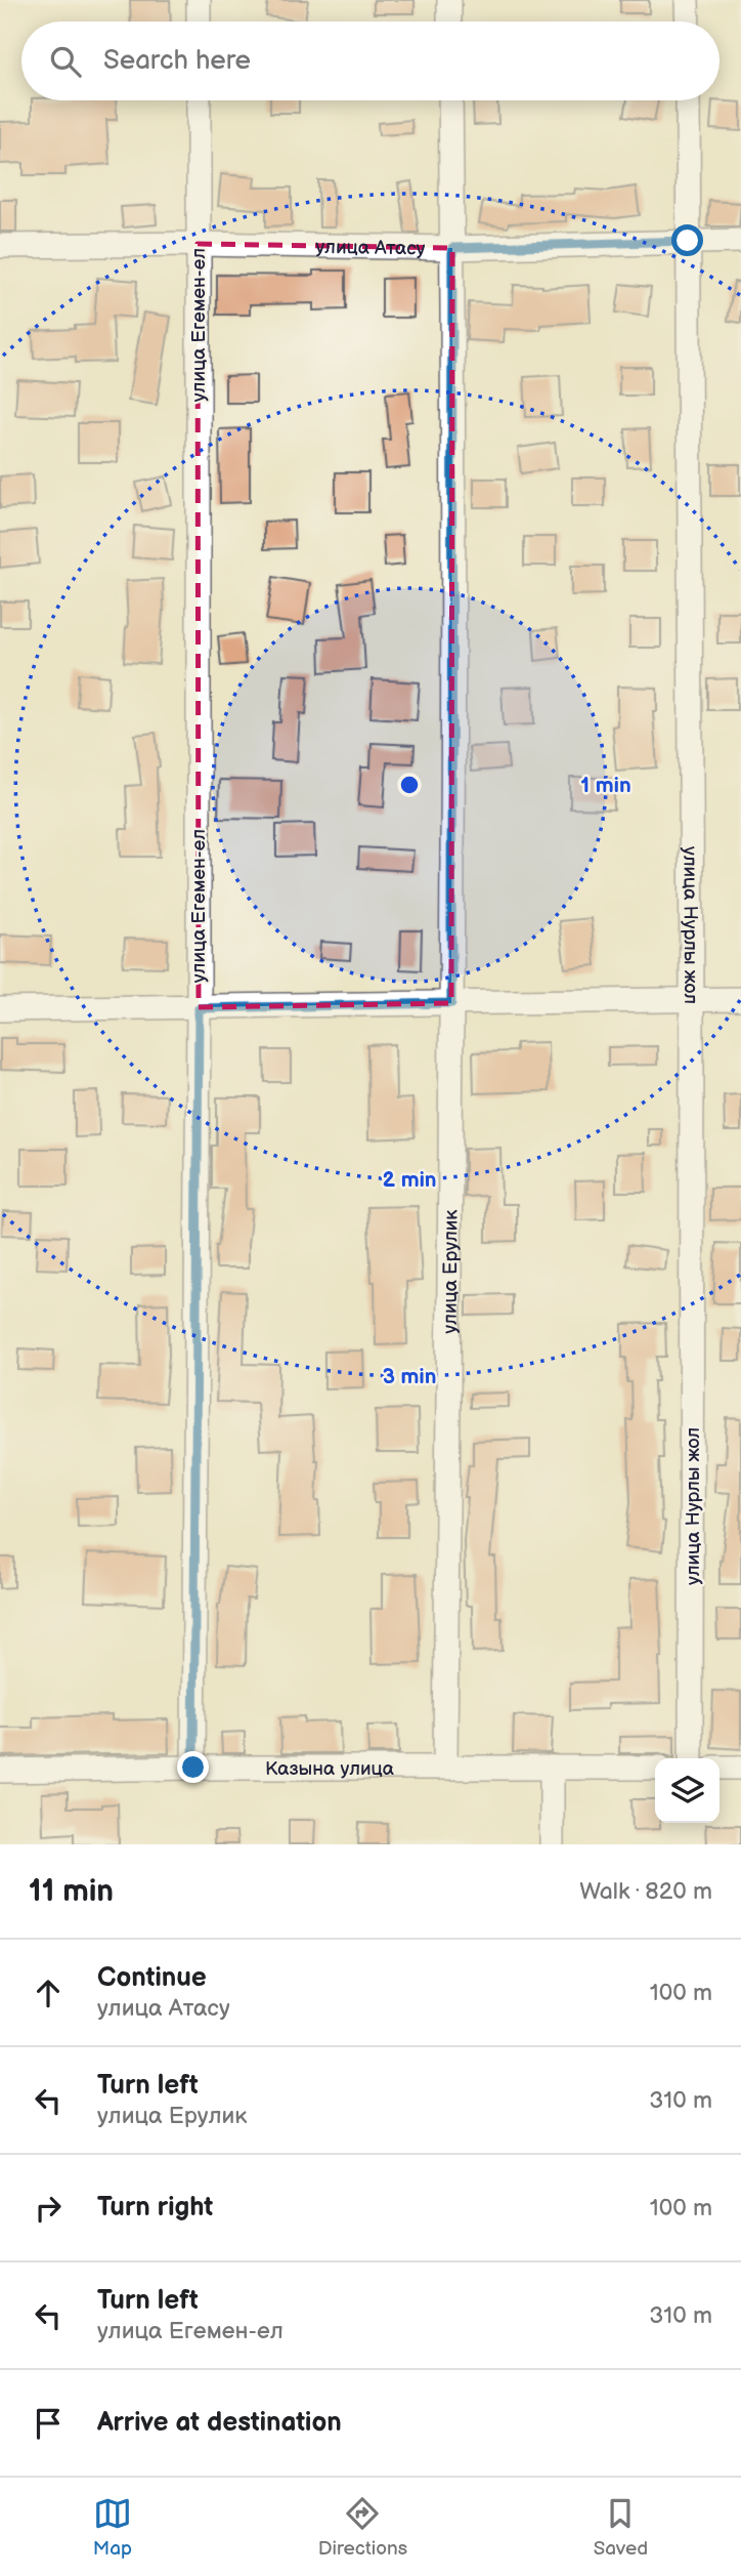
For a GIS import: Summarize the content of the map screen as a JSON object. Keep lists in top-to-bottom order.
{
  "streets": {
    "street": [
      "улица Атасу",
      "улица Егемен-ел",
      "улица Нурлы жол",
      "улица Ерулик",
      "Казына улица"
    ]
  },
  "crossings": [
    ["улица Атасу", "улица Егемен-ел"],
    ["улица Атасу", "улица Нурлы жол"],
    ["улица Атасу", "улица Ерулик"],
    ["улица Егемен-ел", "Казына улица"],
    ["улица Ерулик", "Казына улица"]
  ],
  "page": {
    "search": "Search here",
    "heading": ["11 min", "Walk · 820 m"],
    "list": [
      ["Continue", "улица Атасу", "100 m"],
      ["Turn left", "улица Ерулик", "310 m"],
      ["Turn right", "100 m"],
      ["Turn left", "улица Егемен-ел", "310 m"],
      "Arrive at destination"
    ],
    "nav": ["Map", "Directions", "Saved"]
  },
  "rings": ["1 min", "2 min", "3 min"]
}
